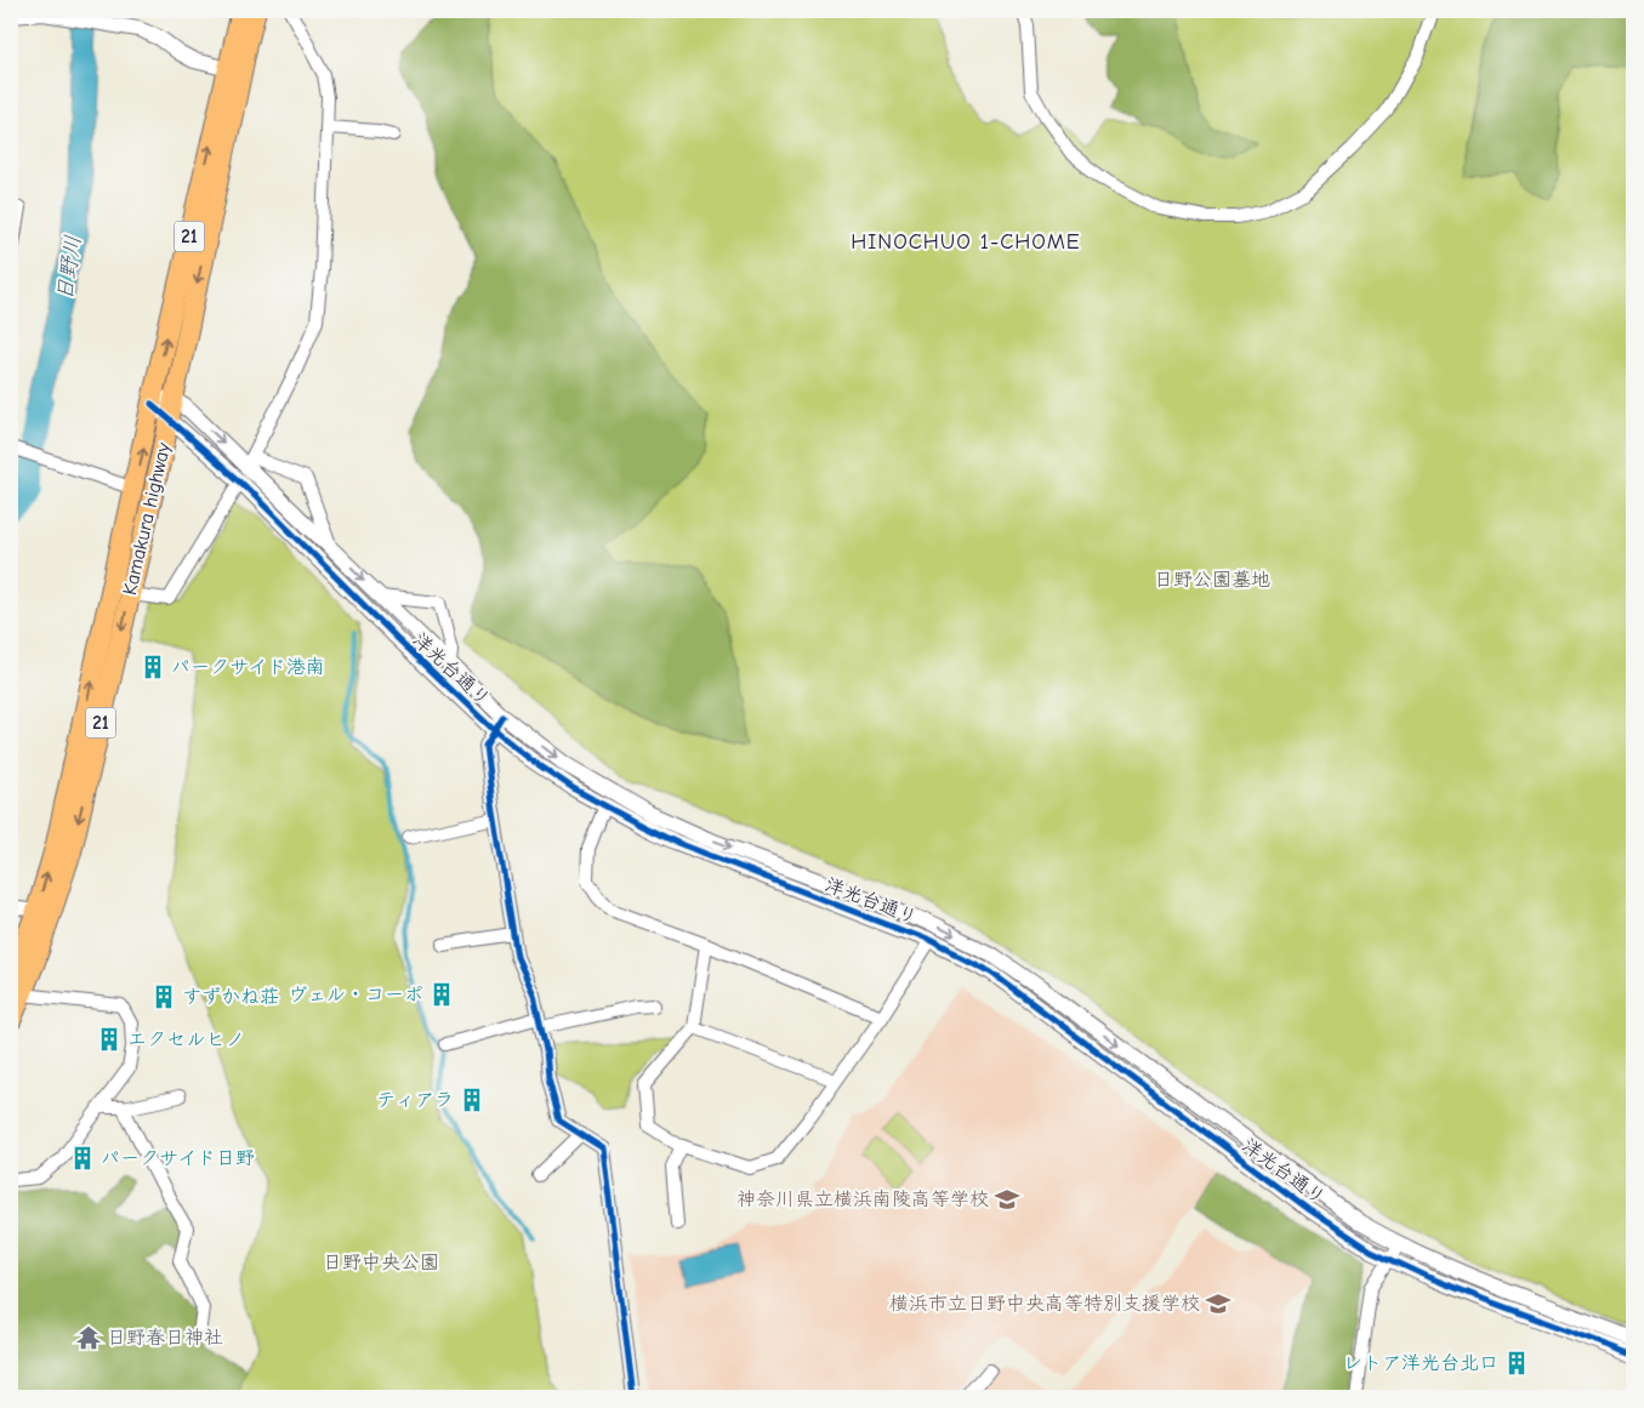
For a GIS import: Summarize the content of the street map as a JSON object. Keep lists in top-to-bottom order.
{
  "streets": {
    "main road": ["21", "Kamakura highway"],
    "street": ["洋光台通り"]
  },
  "crossings": [
    ["Kamakura highway", "洋光台通り"]
  ],
  "districts": ["HINOCHUO 1-CHOME"],
  "water": ["日野川"],
  "parks": ["日野公園墓地", "日野中央公園"],
  "places": {
    "building": [
      "パークサイド港南",
      "ヴェル・コーポ",
      "すずかね荘",
      "エクセルヒノ",
      "ティアラ",
      "パークサイド日野",
      "レトア洋光台北口"
    ],
    "school or university": ["神奈川県立横浜南陵高等学校", "横浜市立日野中央高等特別支援学校"],
    "temple": ["日野春日神社"]
  }
}
